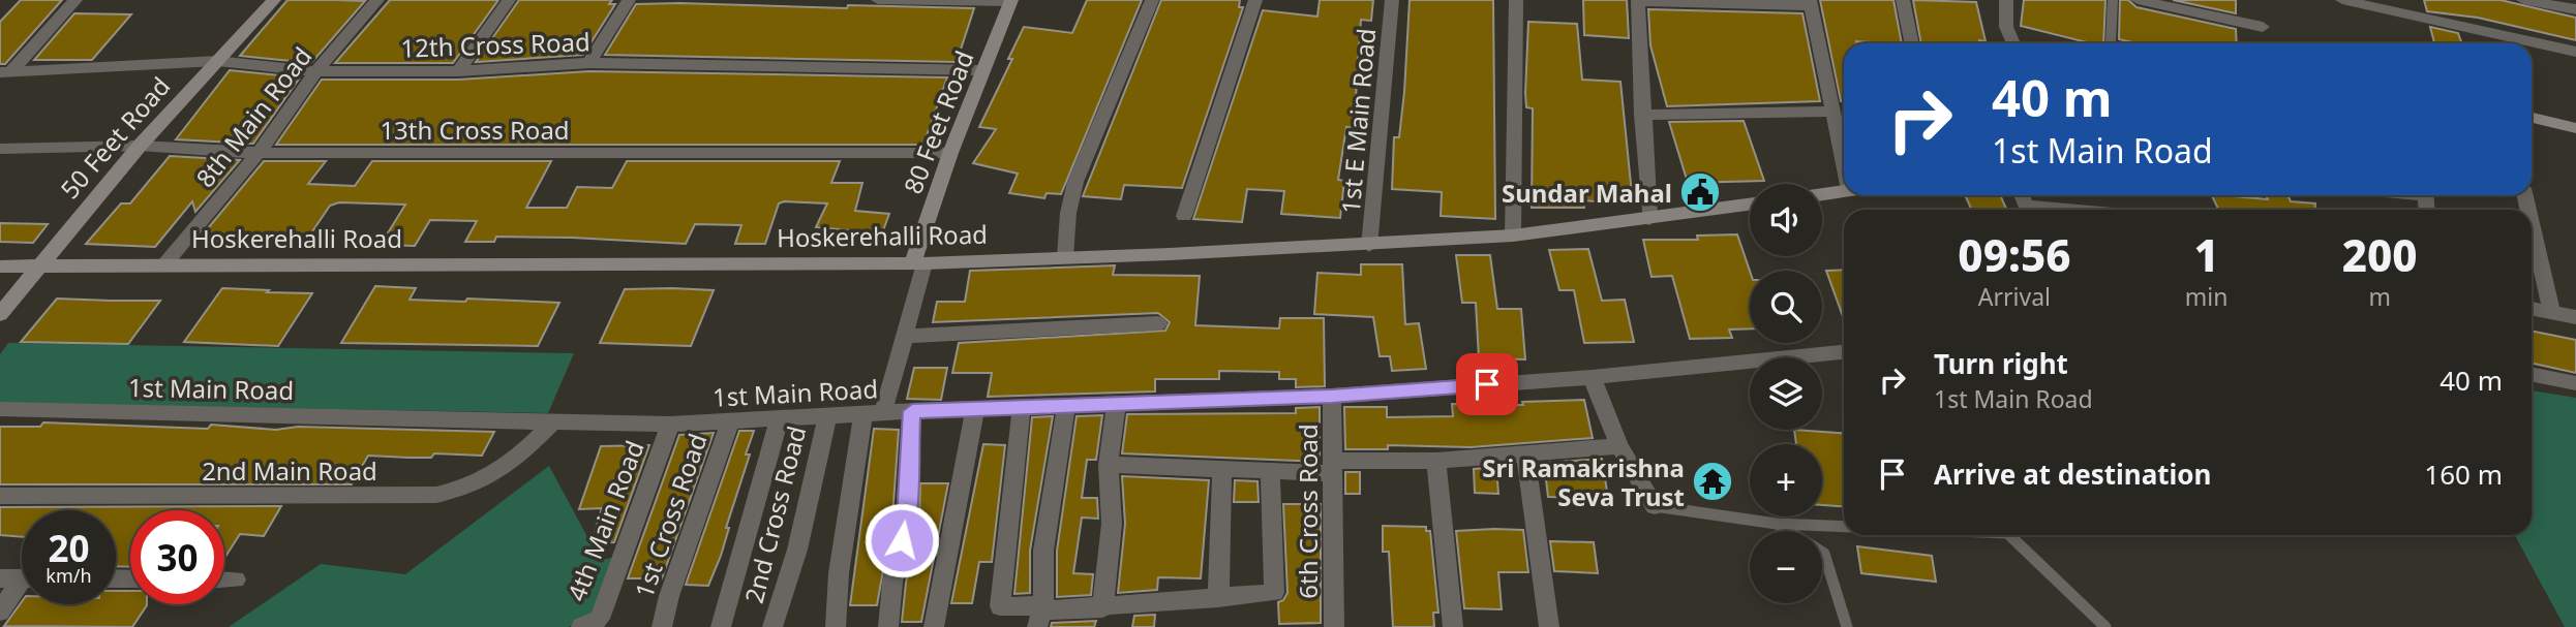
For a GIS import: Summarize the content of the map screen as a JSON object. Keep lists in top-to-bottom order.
{
  "streets": {
    "street": [
      "12th Cross Road",
      "8th Main Road",
      "1st E Main Road",
      "80 Feet Road",
      "13th Cross Road",
      "50 Feet Road",
      "Hoskerehalli Road",
      "1st Main Road",
      "2nd Main Road",
      "6th Cross Road",
      "2nd Cross Road",
      "1st Cross Road",
      "4th Main Road"
    ]
  },
  "crossings": [
    ["12th Cross Road", "8th Main Road"],
    ["12th Cross Road", "80 Feet Road"],
    ["12th Cross Road", "50 Feet Road"],
    ["8th Main Road", "13th Cross Road"],
    ["8th Main Road", "Hoskerehalli Road"],
    ["1st E Main Road", "Hoskerehalli Road"],
    ["80 Feet Road", "13th Cross Road"],
    ["80 Feet Road", "Hoskerehalli Road"],
    ["13th Cross Road", "50 Feet Road"],
    ["50 Feet Road", "Hoskerehalli Road"],
    ["1st Main Road", "2nd Main Road"],
    ["1st Main Road", "6th Cross Road"],
    ["1st Main Road", "2nd Cross Road"],
    ["1st Main Road", "1st Cross Road"],
    ["1st Main Road", "4th Main Road"]
  ],
  "places": {
    "public building": ["Sundar Mahal"],
    "temple": ["Sri Ramakrishna Seva Trust"]
  },
  "page": {
    "turn": ["40 m", "1st Main Road"],
    "map_buttons": ["+", "−"],
    "eta": [
      "09:56",
      "Arrival",
      "1",
      "min",
      "200",
      "m"
    ],
    "list": [
      {
        "name": "Turn right",
        "note": "1st Main Road",
        "value": "40 m"
      },
      {
        "name": "Arrive at destination",
        "value": "160 m"
      }
    ],
    "speed": "20 km/h",
    "limit": "30"
  }
}
